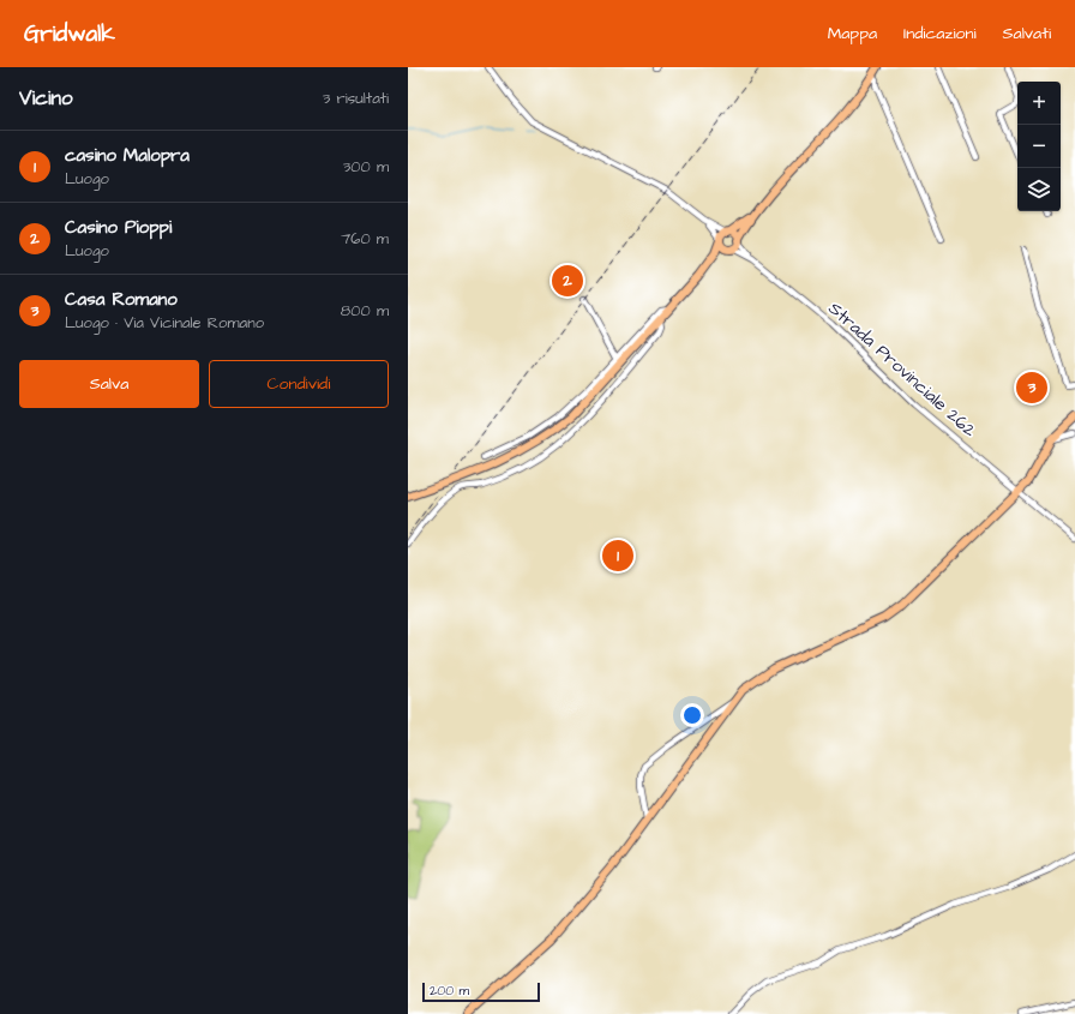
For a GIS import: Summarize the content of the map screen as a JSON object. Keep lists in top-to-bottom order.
{
  "streets": {
    "street": ["Strada Provinciale 262"]
  },
  "scale_bar": "200 m",
  "page": {
    "header": "Gridwalk",
    "nav": ["Mappa", "Indicazioni", "Salvati"],
    "heading": ["Vicino", "3 risultati"],
    "map_buttons": ["+", "−"],
    "list": [
      {
        "mark": "1",
        "name": "casino Malopra",
        "note": "Luogo",
        "value": "300 m"
      },
      {
        "mark": "2",
        "name": "Casino Pioppi",
        "note": "Luogo",
        "value": "760 m"
      },
      {
        "mark": "3",
        "name": "Casa Romano",
        "note": "Luogo · Via Vicinale Romano",
        "value": "800 m"
      }
    ],
    "pins": ["2", "3", "1"],
    "buttons": ["Salva", "Condividi"],
    "scale": "200 m"
  }
}
